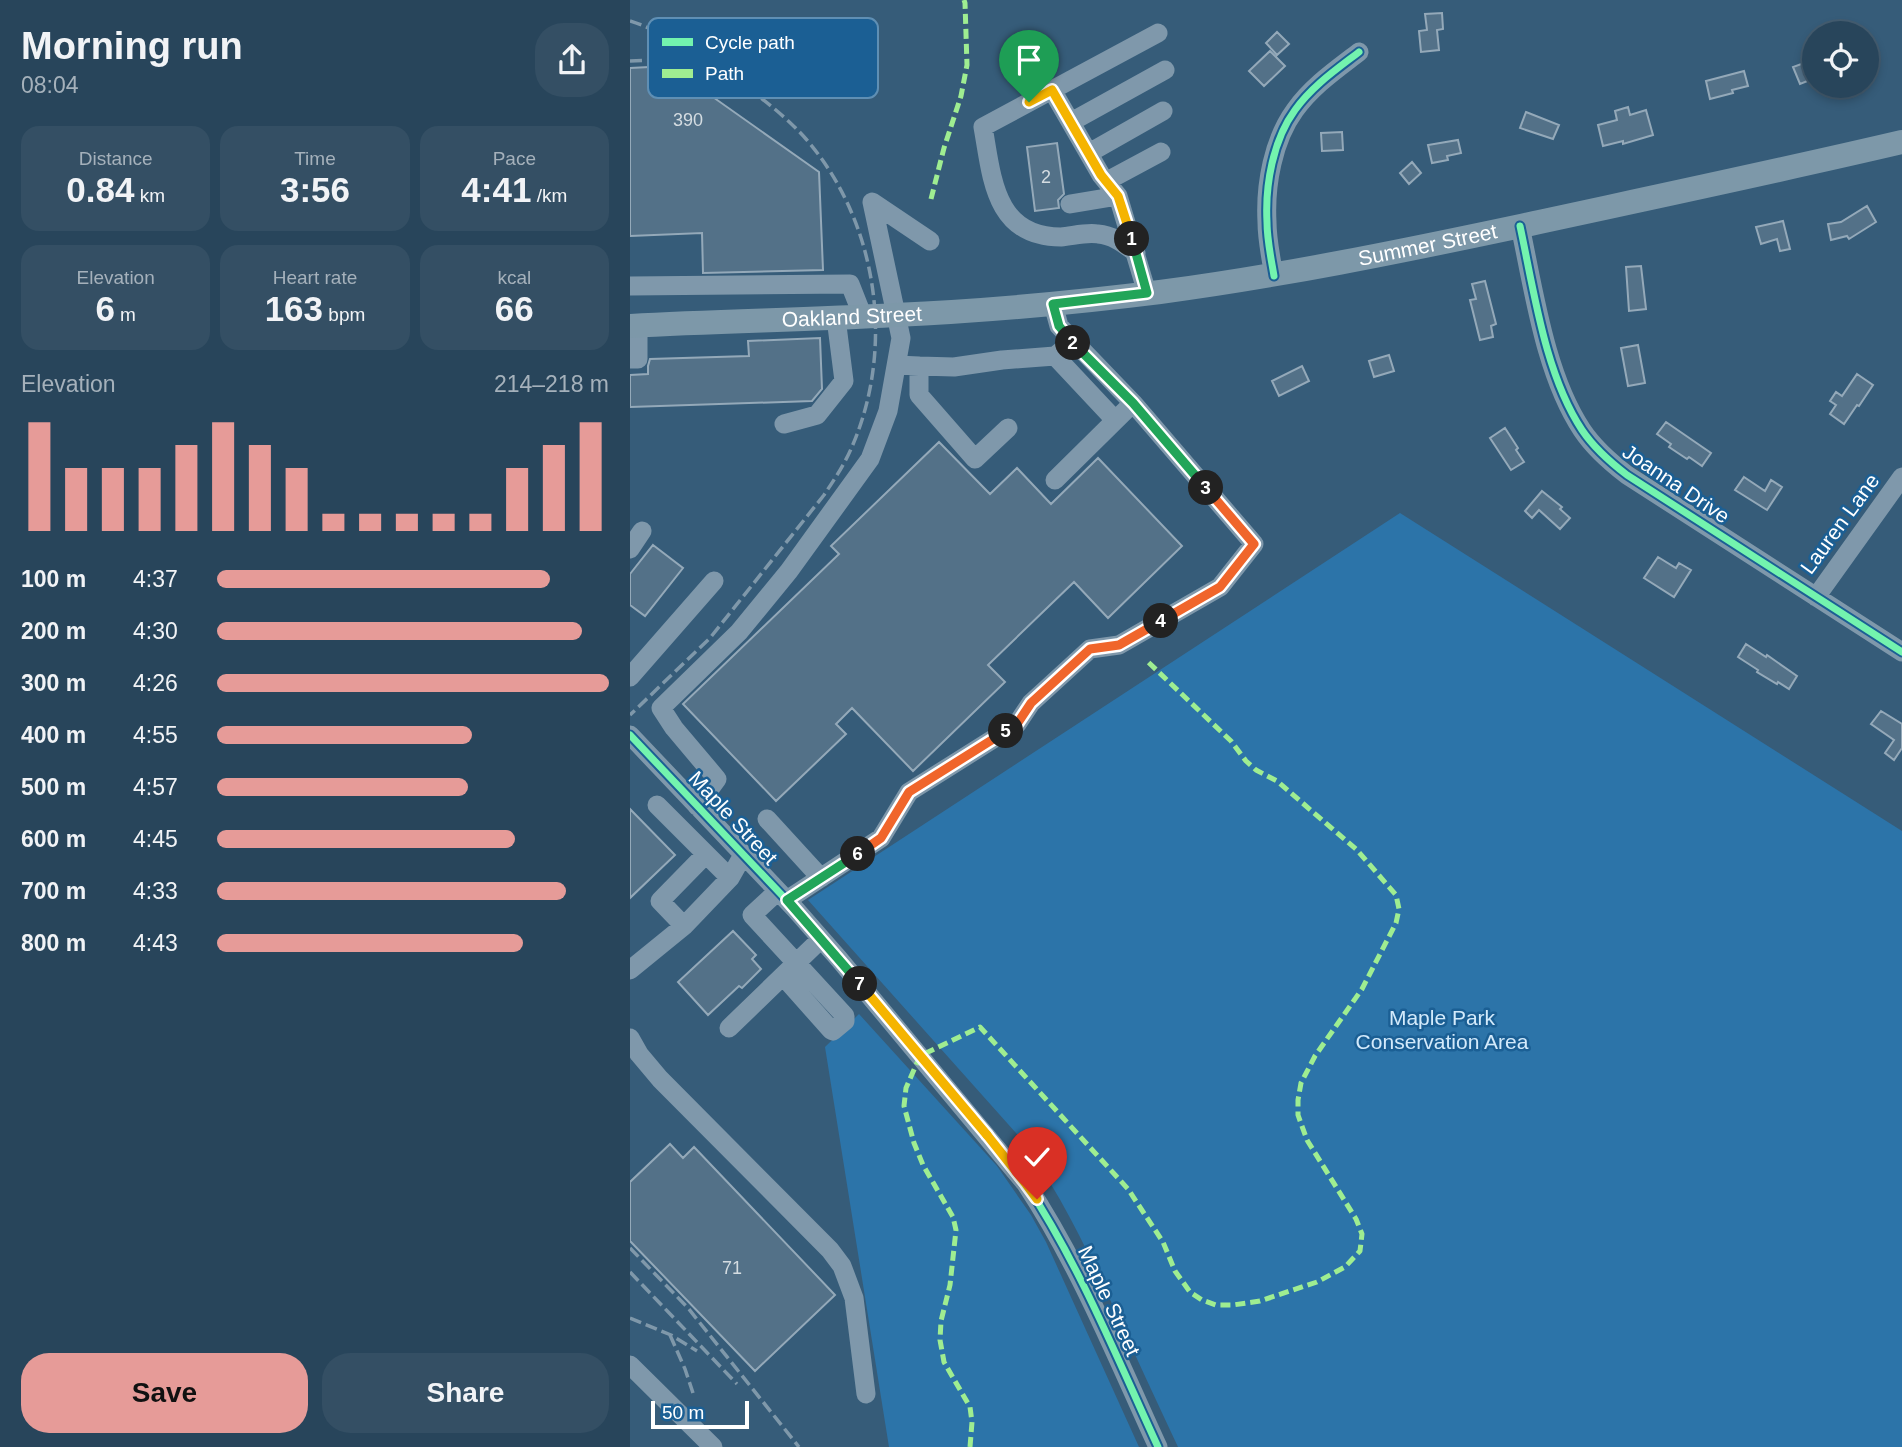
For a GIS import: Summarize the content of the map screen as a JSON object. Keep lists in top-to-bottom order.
{
  "streets": {
    "main road": ["Summer Street", "Oakland Street"],
    "street": ["Joanna Drive", "Lauren Lane", "Maple Street"]
  },
  "crossings": [
    ["Summer Street", "Oakland Street"],
    ["Summer Street", "Joanna Drive"],
    ["Joanna Drive", "Lauren Lane"]
  ],
  "parks": ["Maple Park Conservation Area"],
  "house_numbers": ["390", "2", "71"],
  "legend": ["Cycle path", "Path"],
  "scale_bar": "50 m",
  "page": {
    "heading": ["Morning run", "08:04"],
    "stats": [
      ["Distance", "0.84 km"],
      ["Time", "3:56"],
      ["Pace", "4:41 /km"],
      ["Elevation", "6 m"],
      ["Heart rate", "163 bpm"],
      ["kcal", "66"]
    ],
    "pins": [
      "1",
      "2",
      "3",
      "4",
      "5",
      "6",
      "7"
    ],
    "chart": ["Elevation", "214–218 m"],
    "list": [
      {
        "name": "100 m",
        "note": "4:37"
      },
      {
        "name": "200 m",
        "note": "4:30"
      },
      {
        "name": "300 m",
        "note": "4:26"
      },
      {
        "name": "400 m",
        "note": "4:55"
      },
      {
        "name": "500 m",
        "note": "4:57"
      },
      {
        "name": "600 m",
        "note": "4:45"
      },
      {
        "name": "700 m",
        "note": "4:33"
      },
      {
        "name": "800 m",
        "note": "4:43"
      }
    ],
    "buttons": ["Save", "Share"],
    "scale": "50 m"
  }
}
